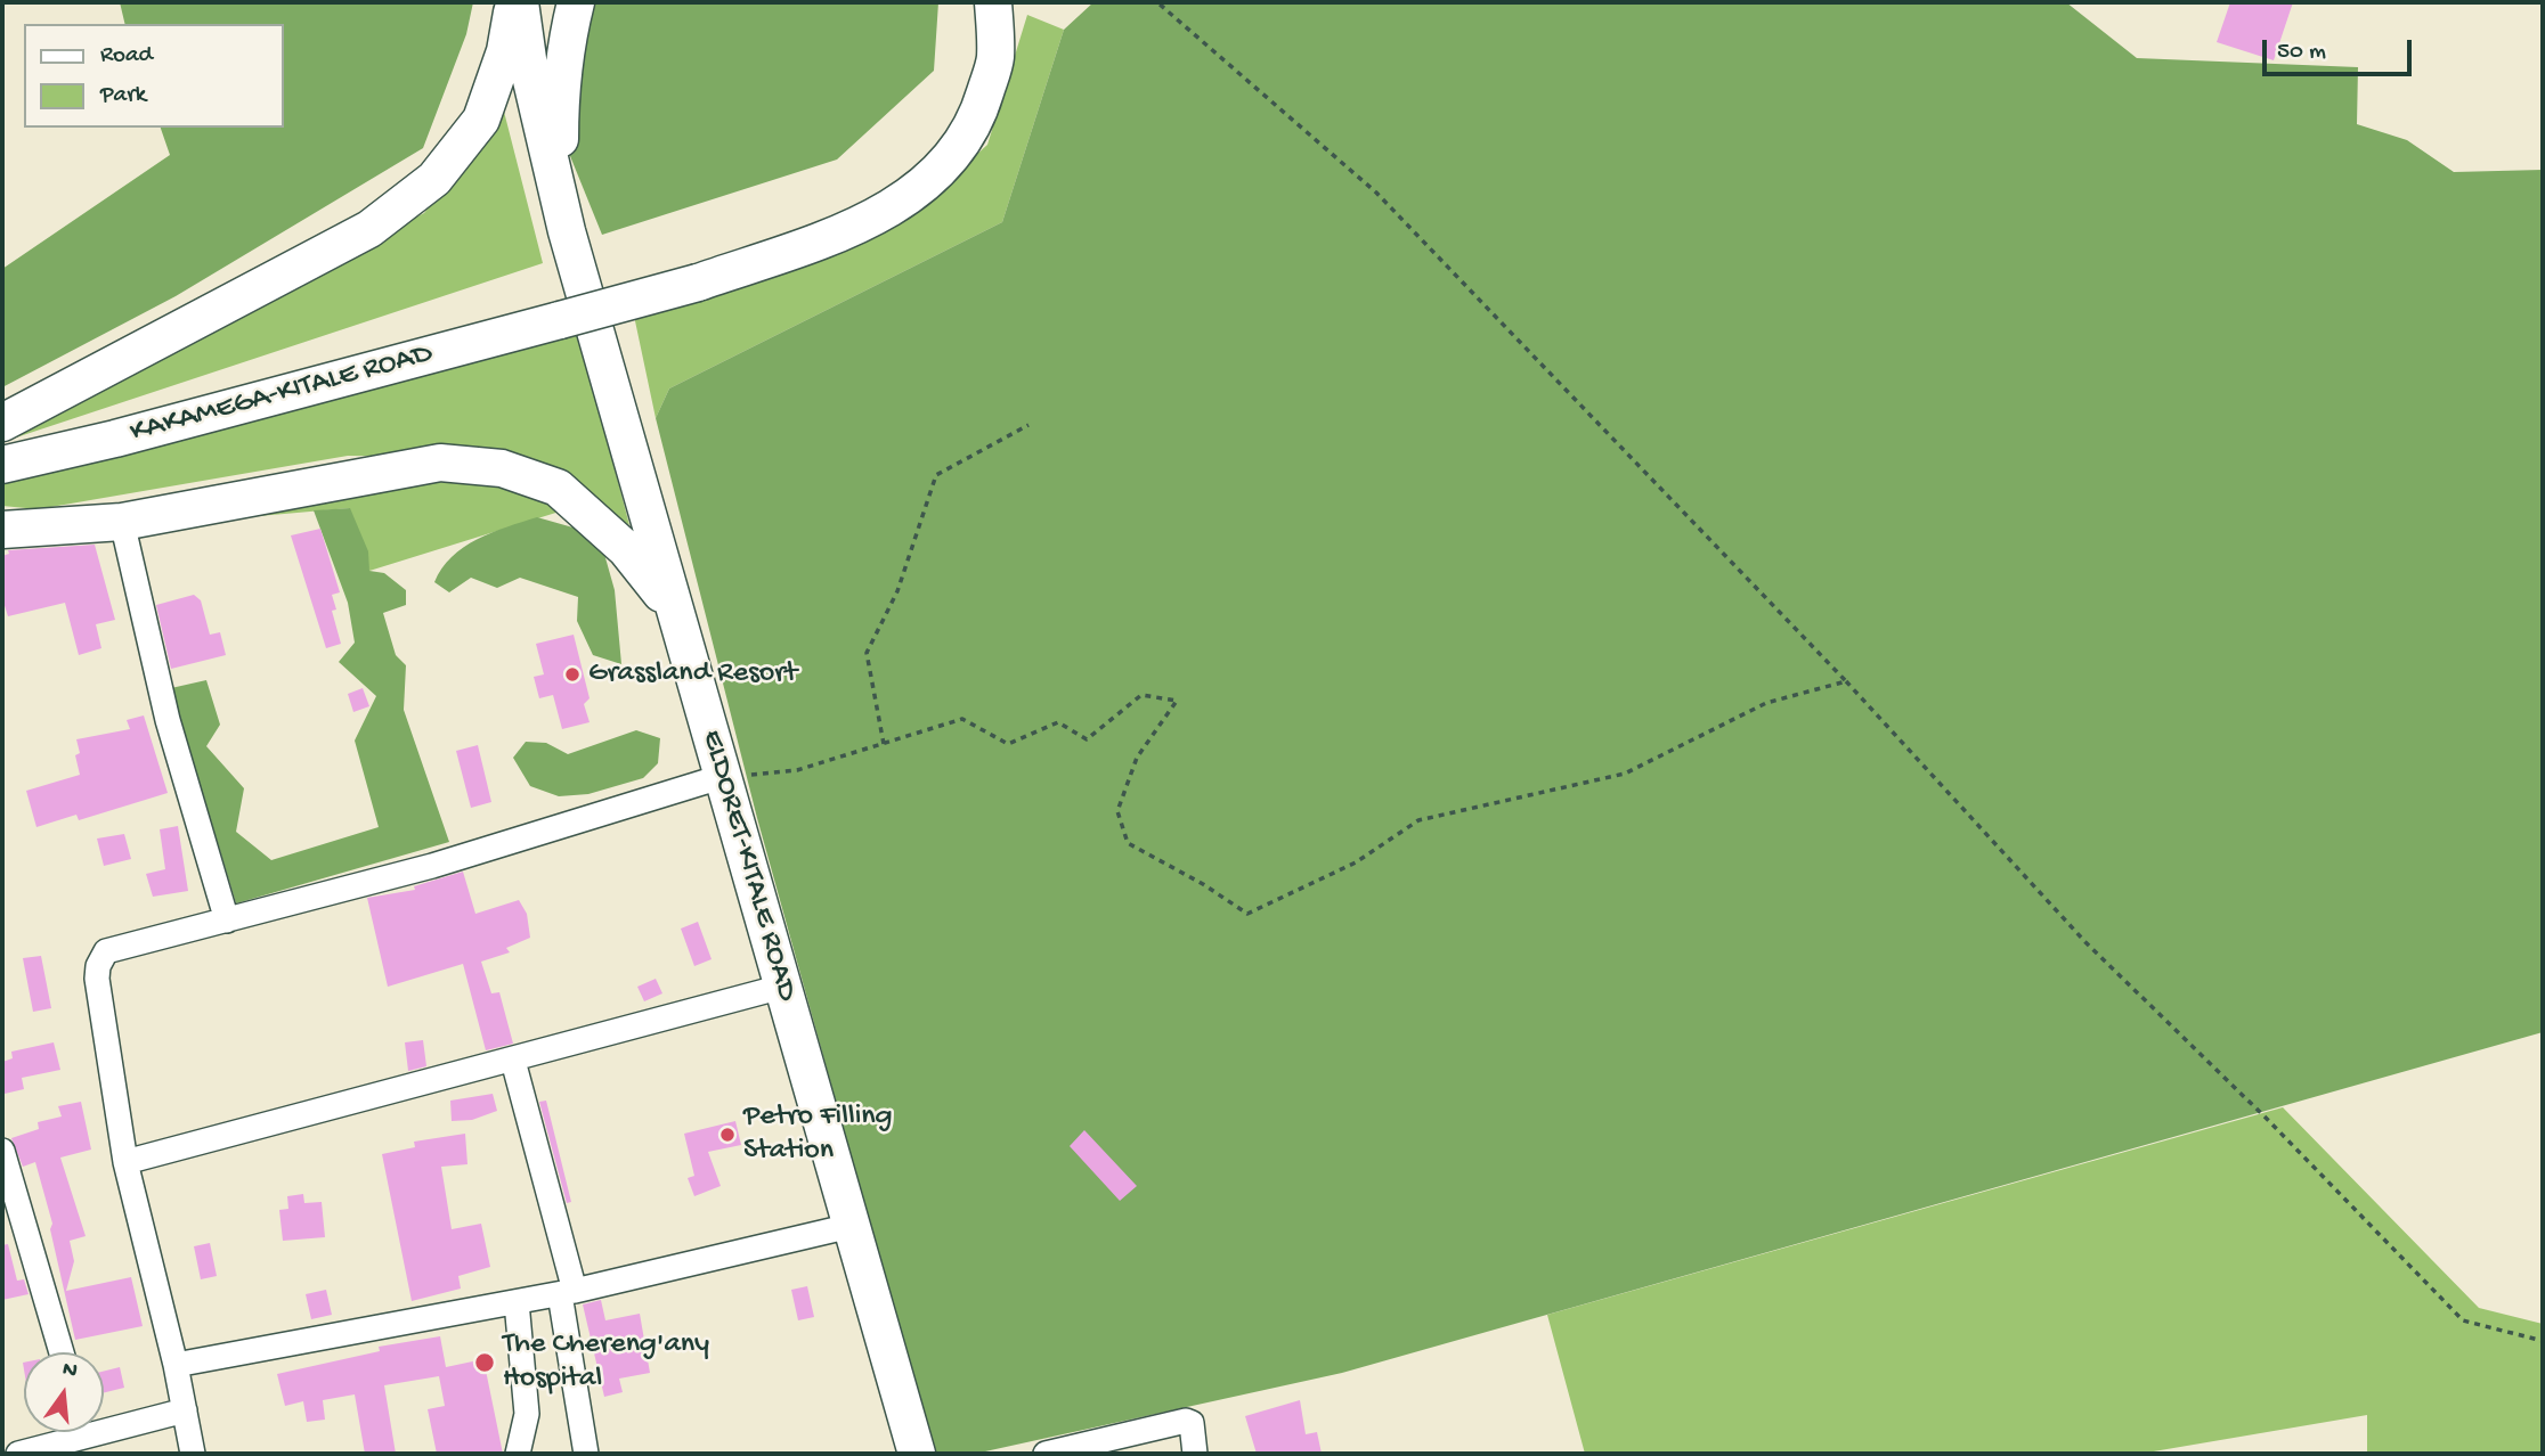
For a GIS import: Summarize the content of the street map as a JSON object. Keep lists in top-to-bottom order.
{
  "streets": {
    "highway": ["KAKAMEGA-KITALE ROAD", "ELDORET-KITALE ROAD"]
  },
  "places": ["Grassland Resort", "Petro Filling Station", "The Chereng'any Hospital"],
  "legend": ["Road", "Park"],
  "scale_bar": "50 m",
  "north": "top"
}
